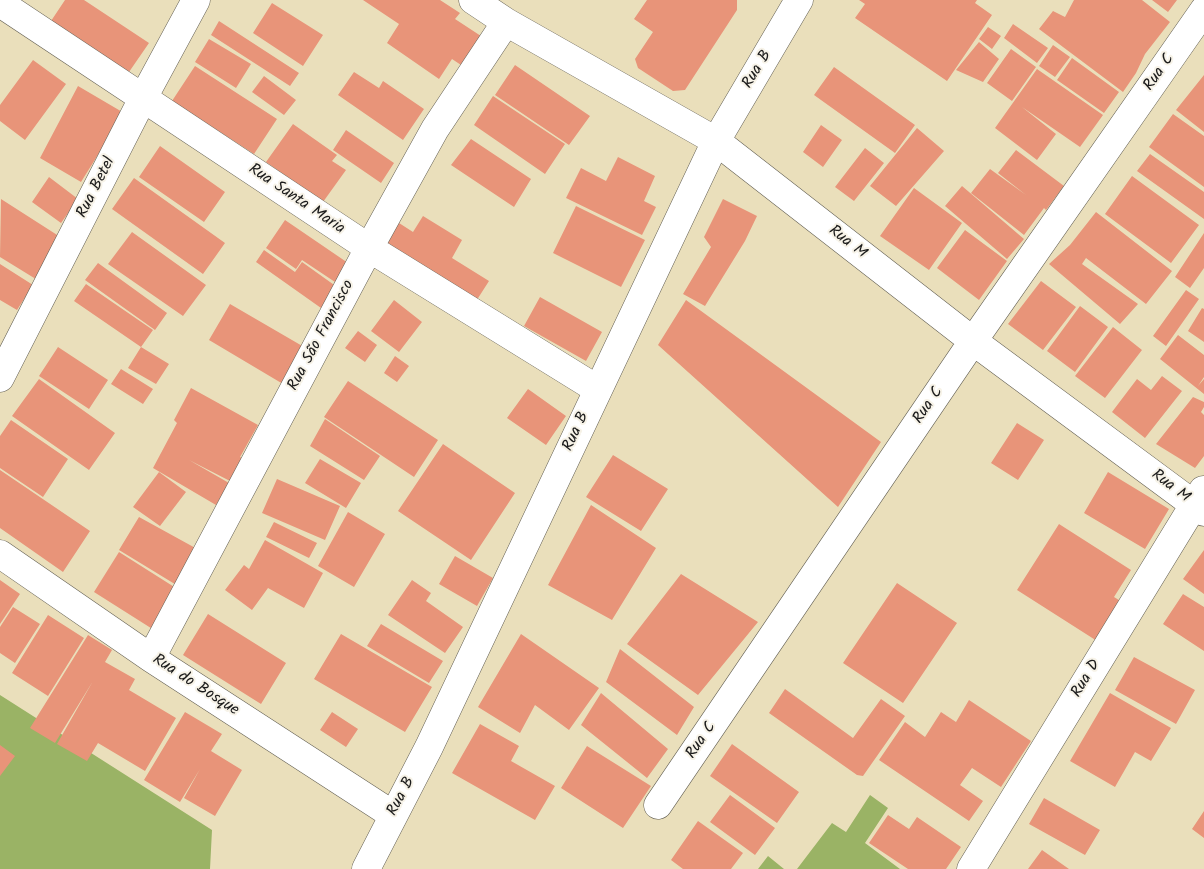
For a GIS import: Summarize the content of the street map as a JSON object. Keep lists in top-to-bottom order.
{
  "streets": {
    "street": [
      "Rua B",
      "Rua C",
      "Rua Betel",
      "Rua Santa Maria",
      "Rua M",
      "Rua São Francisco",
      "Rua D",
      "Rua do Bosque"
    ]
  },
  "crossings": [
    ["Rua B", "Rua Santa Maria"],
    ["Rua B", "Rua M"],
    ["Rua B", "Rua do Bosque"],
    ["Rua C", "Rua M"],
    ["Rua Betel", "Rua Santa Maria"],
    ["Rua Santa Maria", "Rua São Francisco"],
    ["Rua M", "Rua São Francisco"],
    ["Rua M", "Rua D"],
    ["Rua São Francisco", "Rua do Bosque"]
  ]
}
